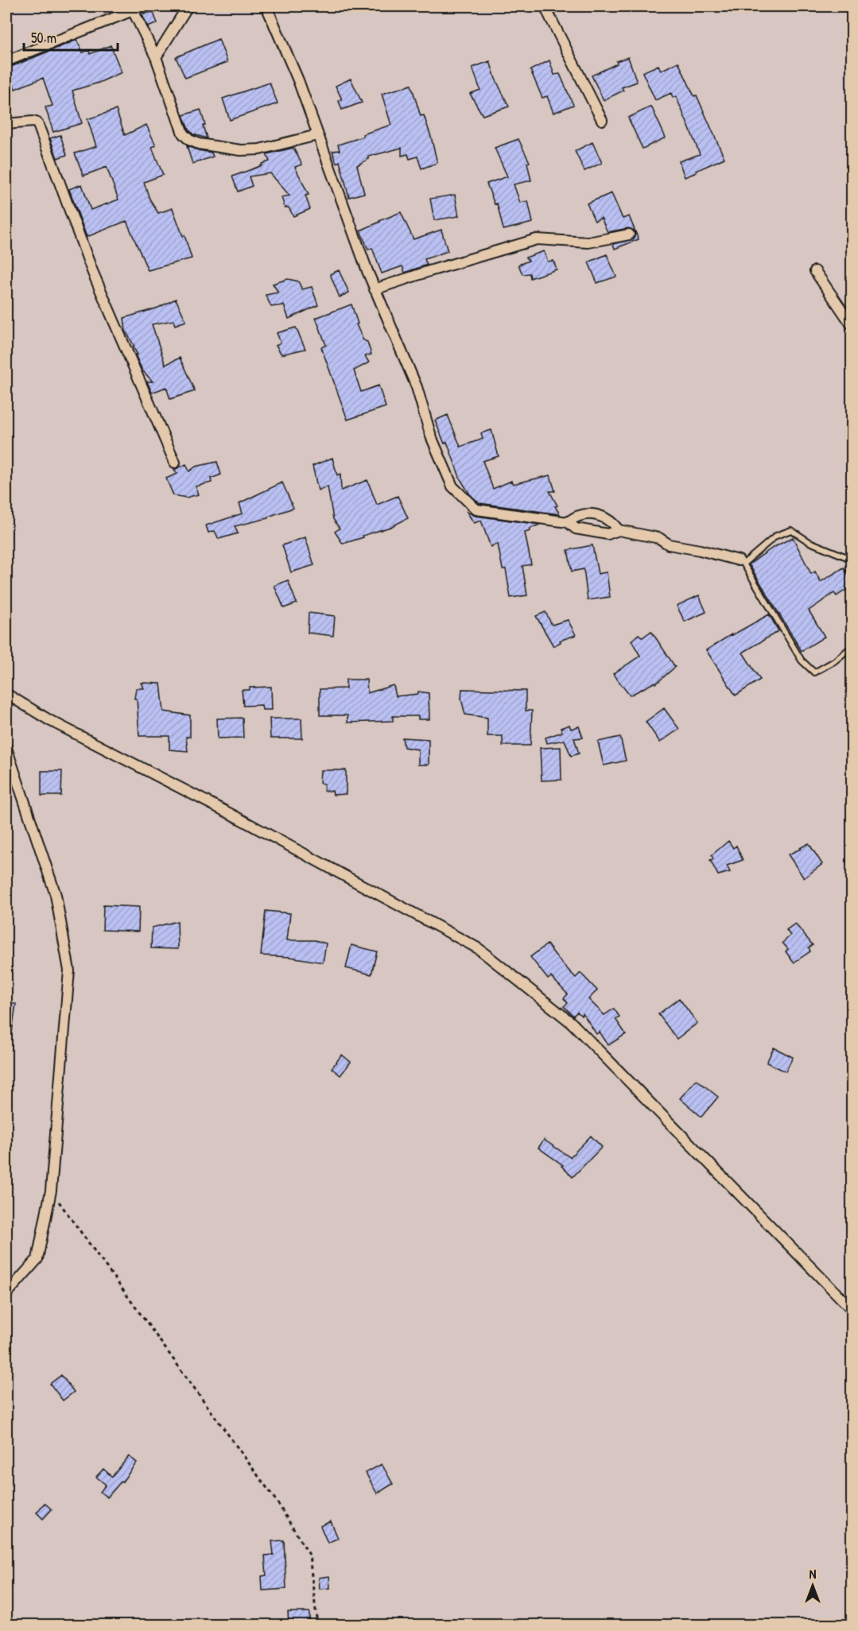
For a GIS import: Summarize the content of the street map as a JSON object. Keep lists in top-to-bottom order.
{
  "scale_bar": "50 m",
  "north": "top"
}
